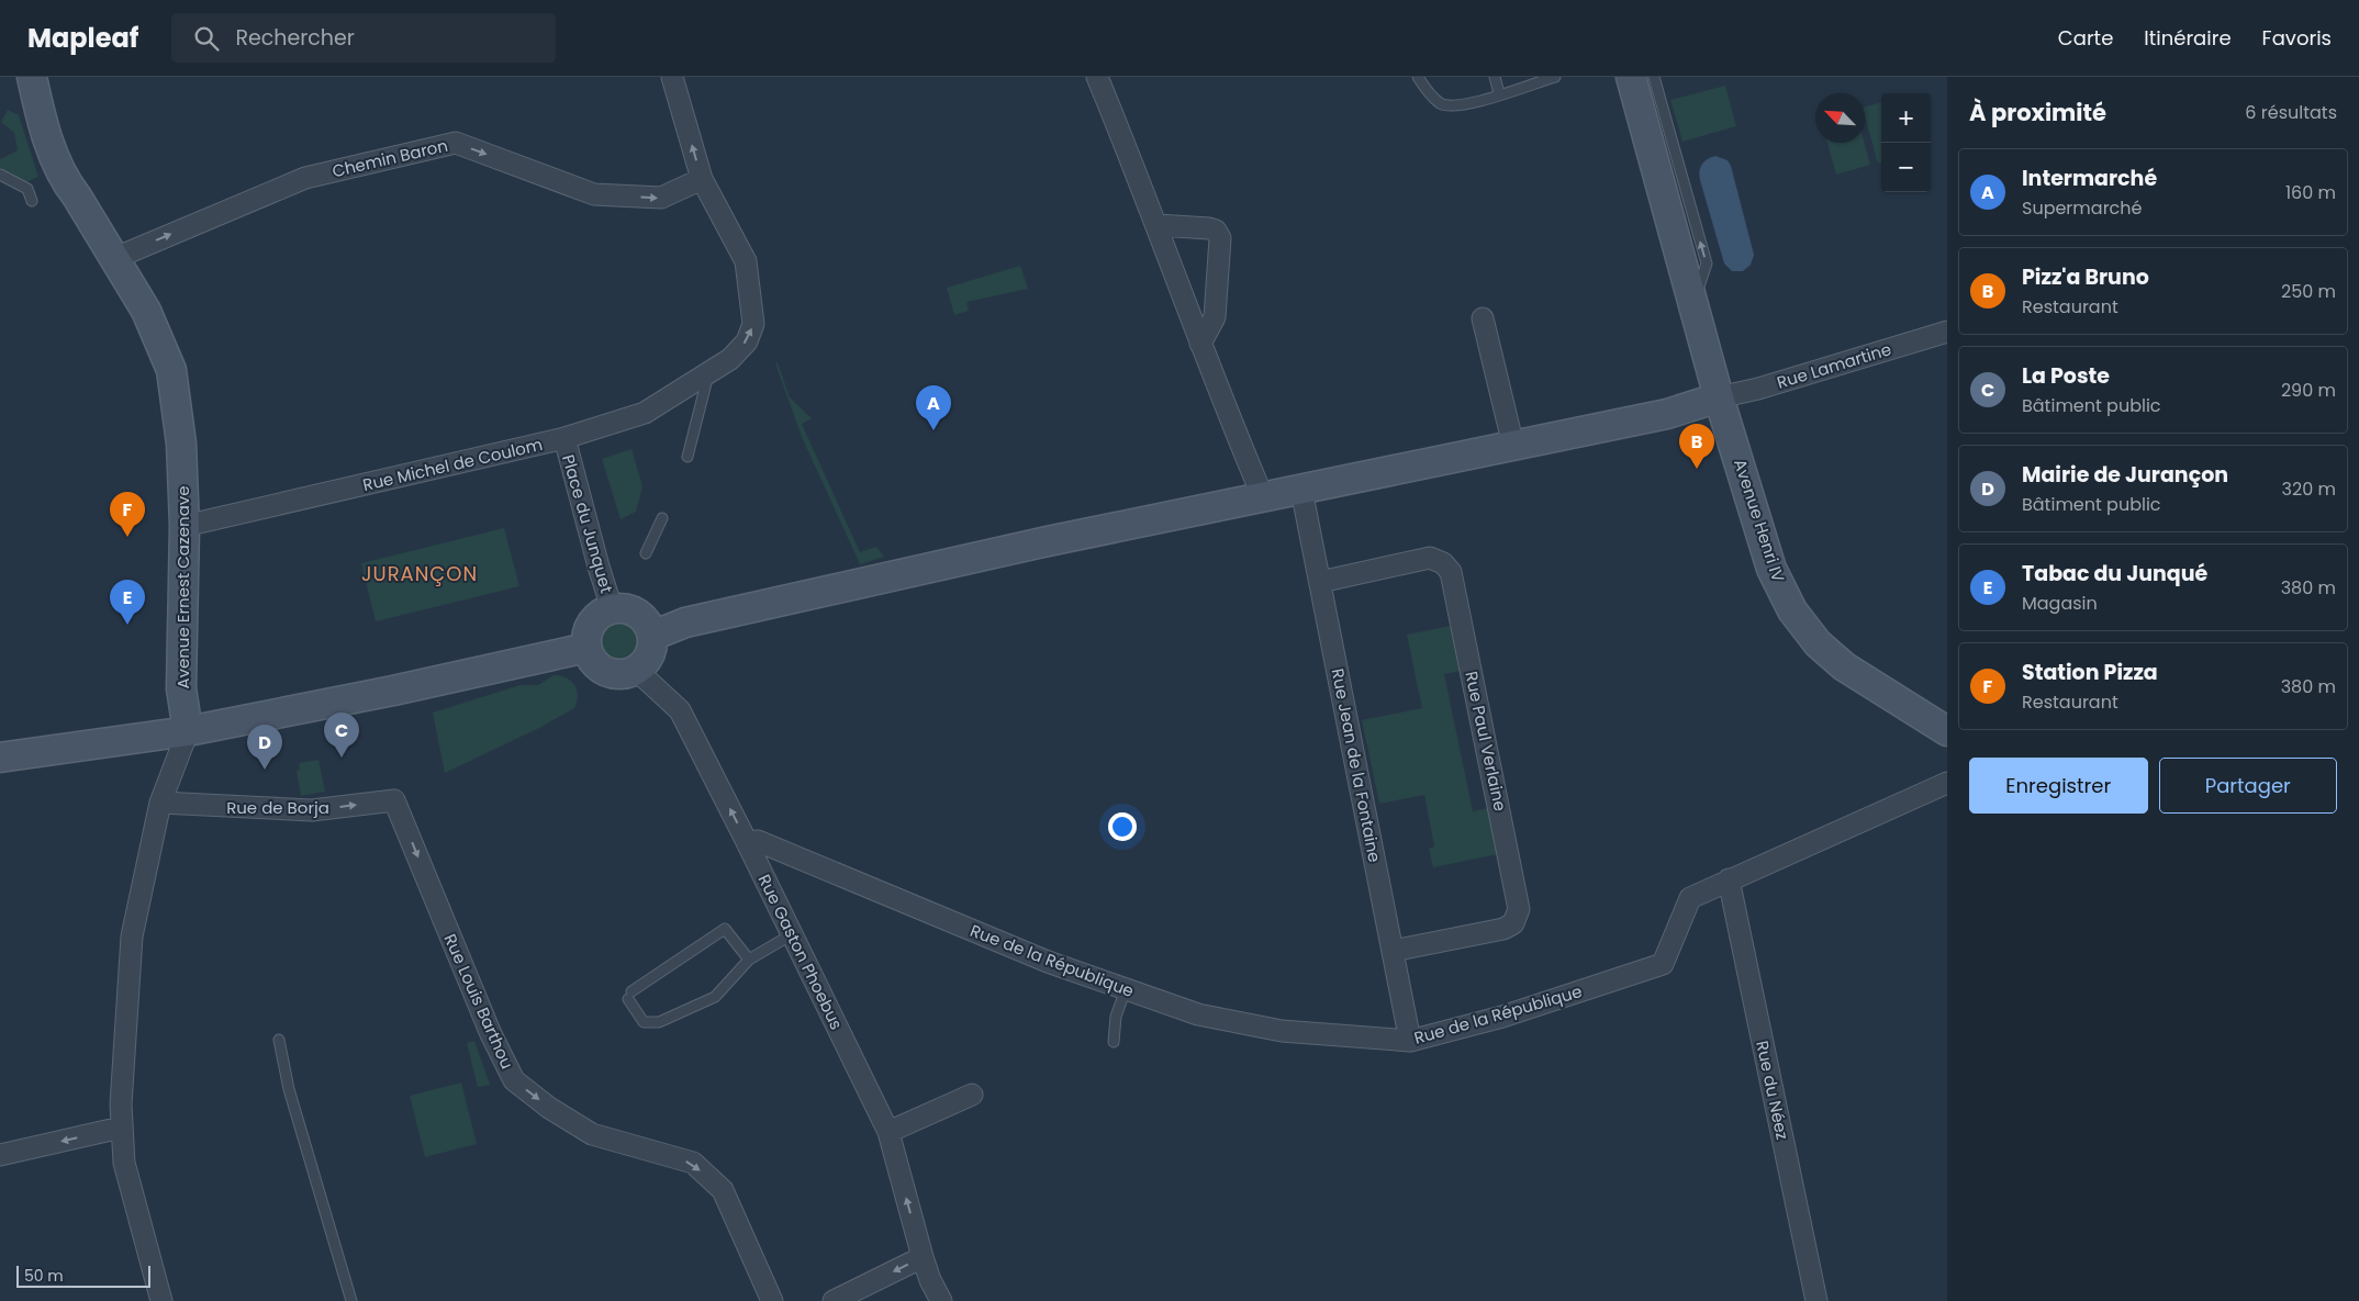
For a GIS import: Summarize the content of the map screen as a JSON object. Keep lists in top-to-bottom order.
{
  "streets": {
    "street": [
      "Chemin Baron",
      "Rue Lamartine",
      "Rue Michel de Coulom",
      "Avenue Henri IV",
      "Place du Junquet",
      "Avenue Ernest Cazenave",
      "Rue Paul Verlaine",
      "Rue Jean de la Fontaine",
      "Rue de Borja",
      "Rue Gaston Phoebus",
      "Rue de la République",
      "Rue Louis Barthou",
      "Rue du Néez"
    ]
  },
  "crossings": [
    ["Chemin Baron", "Rue Michel de Coulom"],
    ["Chemin Baron", "Avenue Ernest Cazenave"],
    ["Rue Lamartine", "Avenue Henri IV"],
    ["Rue Michel de Coulom", "Place du Junquet"],
    ["Rue Michel de Coulom", "Avenue Ernest Cazenave"],
    ["Place du Junquet", "Rue Gaston Phoebus"],
    ["Rue Paul Verlaine", "Rue Jean de la Fontaine"],
    ["Rue Jean de la Fontaine", "Rue de la République"],
    ["Rue de Borja", "Rue Louis Barthou"],
    ["Rue Gaston Phoebus", "Rue de la République"],
    ["Rue de la République", "Rue du Néez"]
  ],
  "one_way": ["Chemin Baron", "Rue Gaston Phoebus", "Rue Louis Barthou"],
  "districts": ["JURANÇON"],
  "scale_bar": "50 m",
  "north": "top left",
  "page": {
    "header": "Mapleaf",
    "search": "Rechercher",
    "nav": ["Carte", "Itinéraire", "Favoris"],
    "heading": ["À proximité", "6 résultats"],
    "map_buttons": ["+", "−"],
    "list": [
      {
        "mark": "A",
        "name": "Intermarché",
        "note": "Supermarché",
        "value": "160 m"
      },
      {
        "mark": "B",
        "name": "Pizz'a Bruno",
        "note": "Restaurant",
        "value": "250 m"
      },
      {
        "mark": "C",
        "name": "La Poste",
        "note": "Bâtiment public",
        "value": "290 m"
      },
      {
        "mark": "D",
        "name": "Mairie de Jurançon",
        "note": "Bâtiment public",
        "value": "320 m"
      },
      {
        "mark": "E",
        "name": "Tabac du Junqué",
        "note": "Magasin",
        "value": "380 m"
      },
      {
        "mark": "F",
        "name": "Station Pizza",
        "note": "Restaurant",
        "value": "380 m"
      }
    ],
    "pins": [
      "A",
      "B",
      "F",
      "E",
      "C",
      "D"
    ],
    "buttons": ["Enregistrer", "Partager"],
    "scale": "50 m"
  }
}
